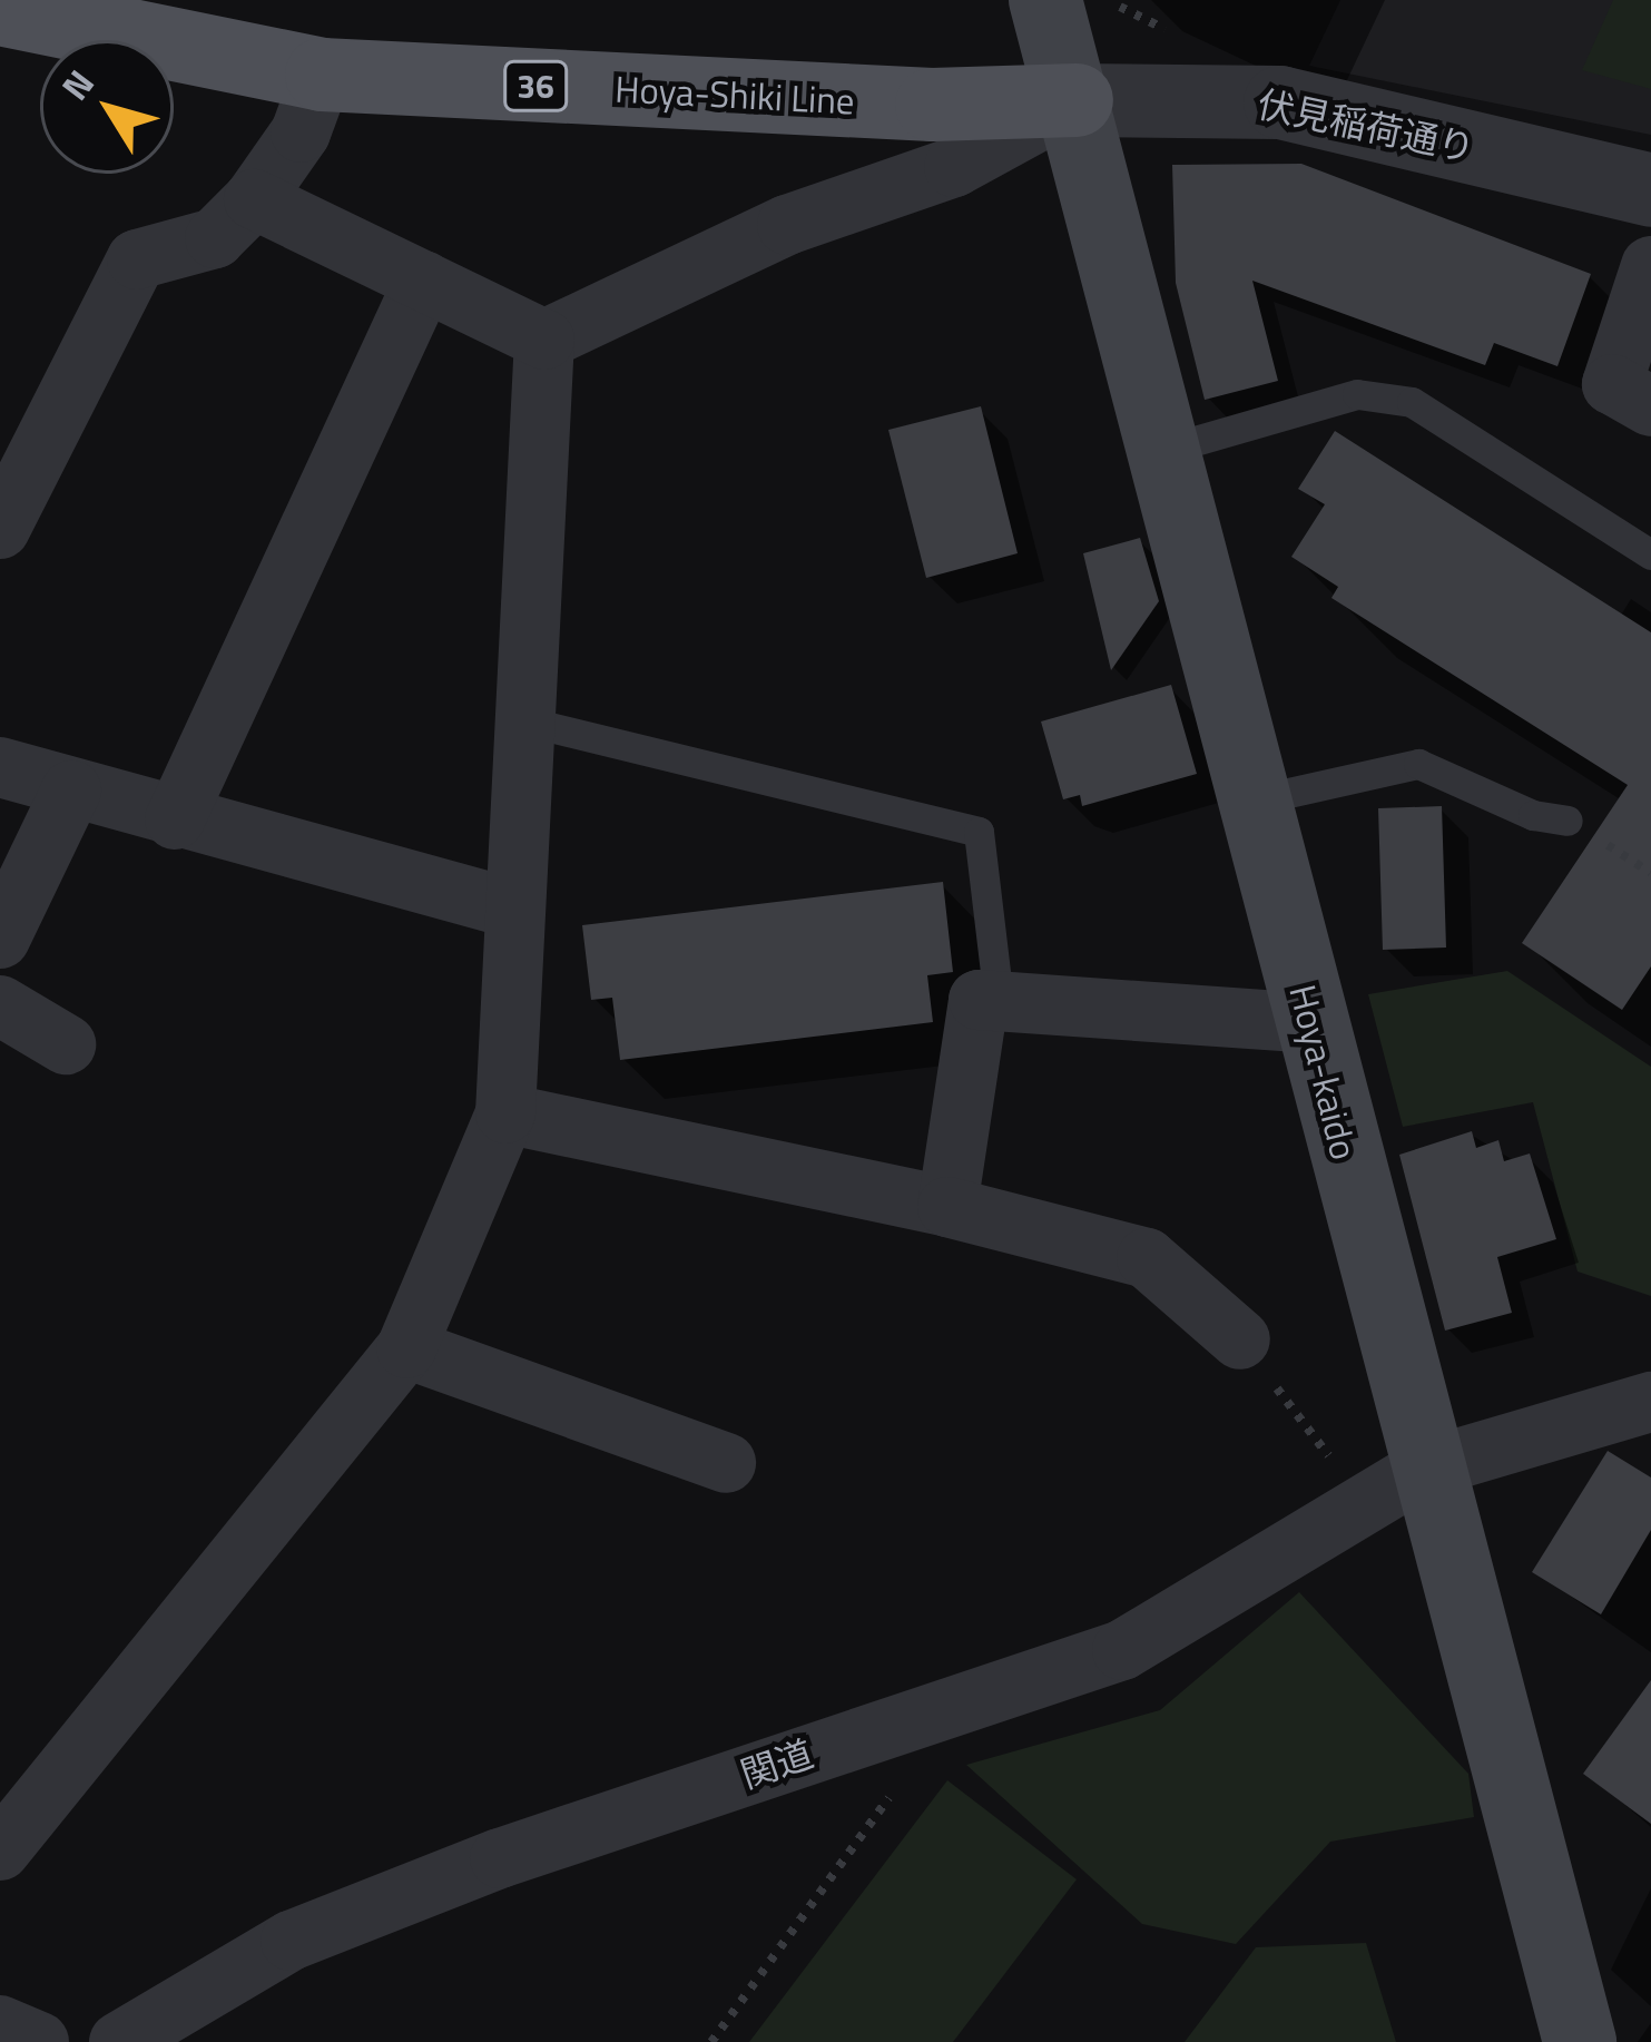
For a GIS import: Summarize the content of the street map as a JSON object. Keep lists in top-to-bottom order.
{
  "streets": {
    "main road": ["36", "Hoya-Shiki Line", "Hoya-kaido"],
    "street": ["伏見稲荷通り", "関道"]
  },
  "crossings": [
    ["Hoya-Shiki Line", "伏見稲荷通り"],
    ["Hoya-Shiki Line", "Hoya-kaido"],
    ["伏見稲荷通り", "Hoya-kaido"],
    ["Hoya-kaido", "関道"]
  ],
  "north": "top left"
}
